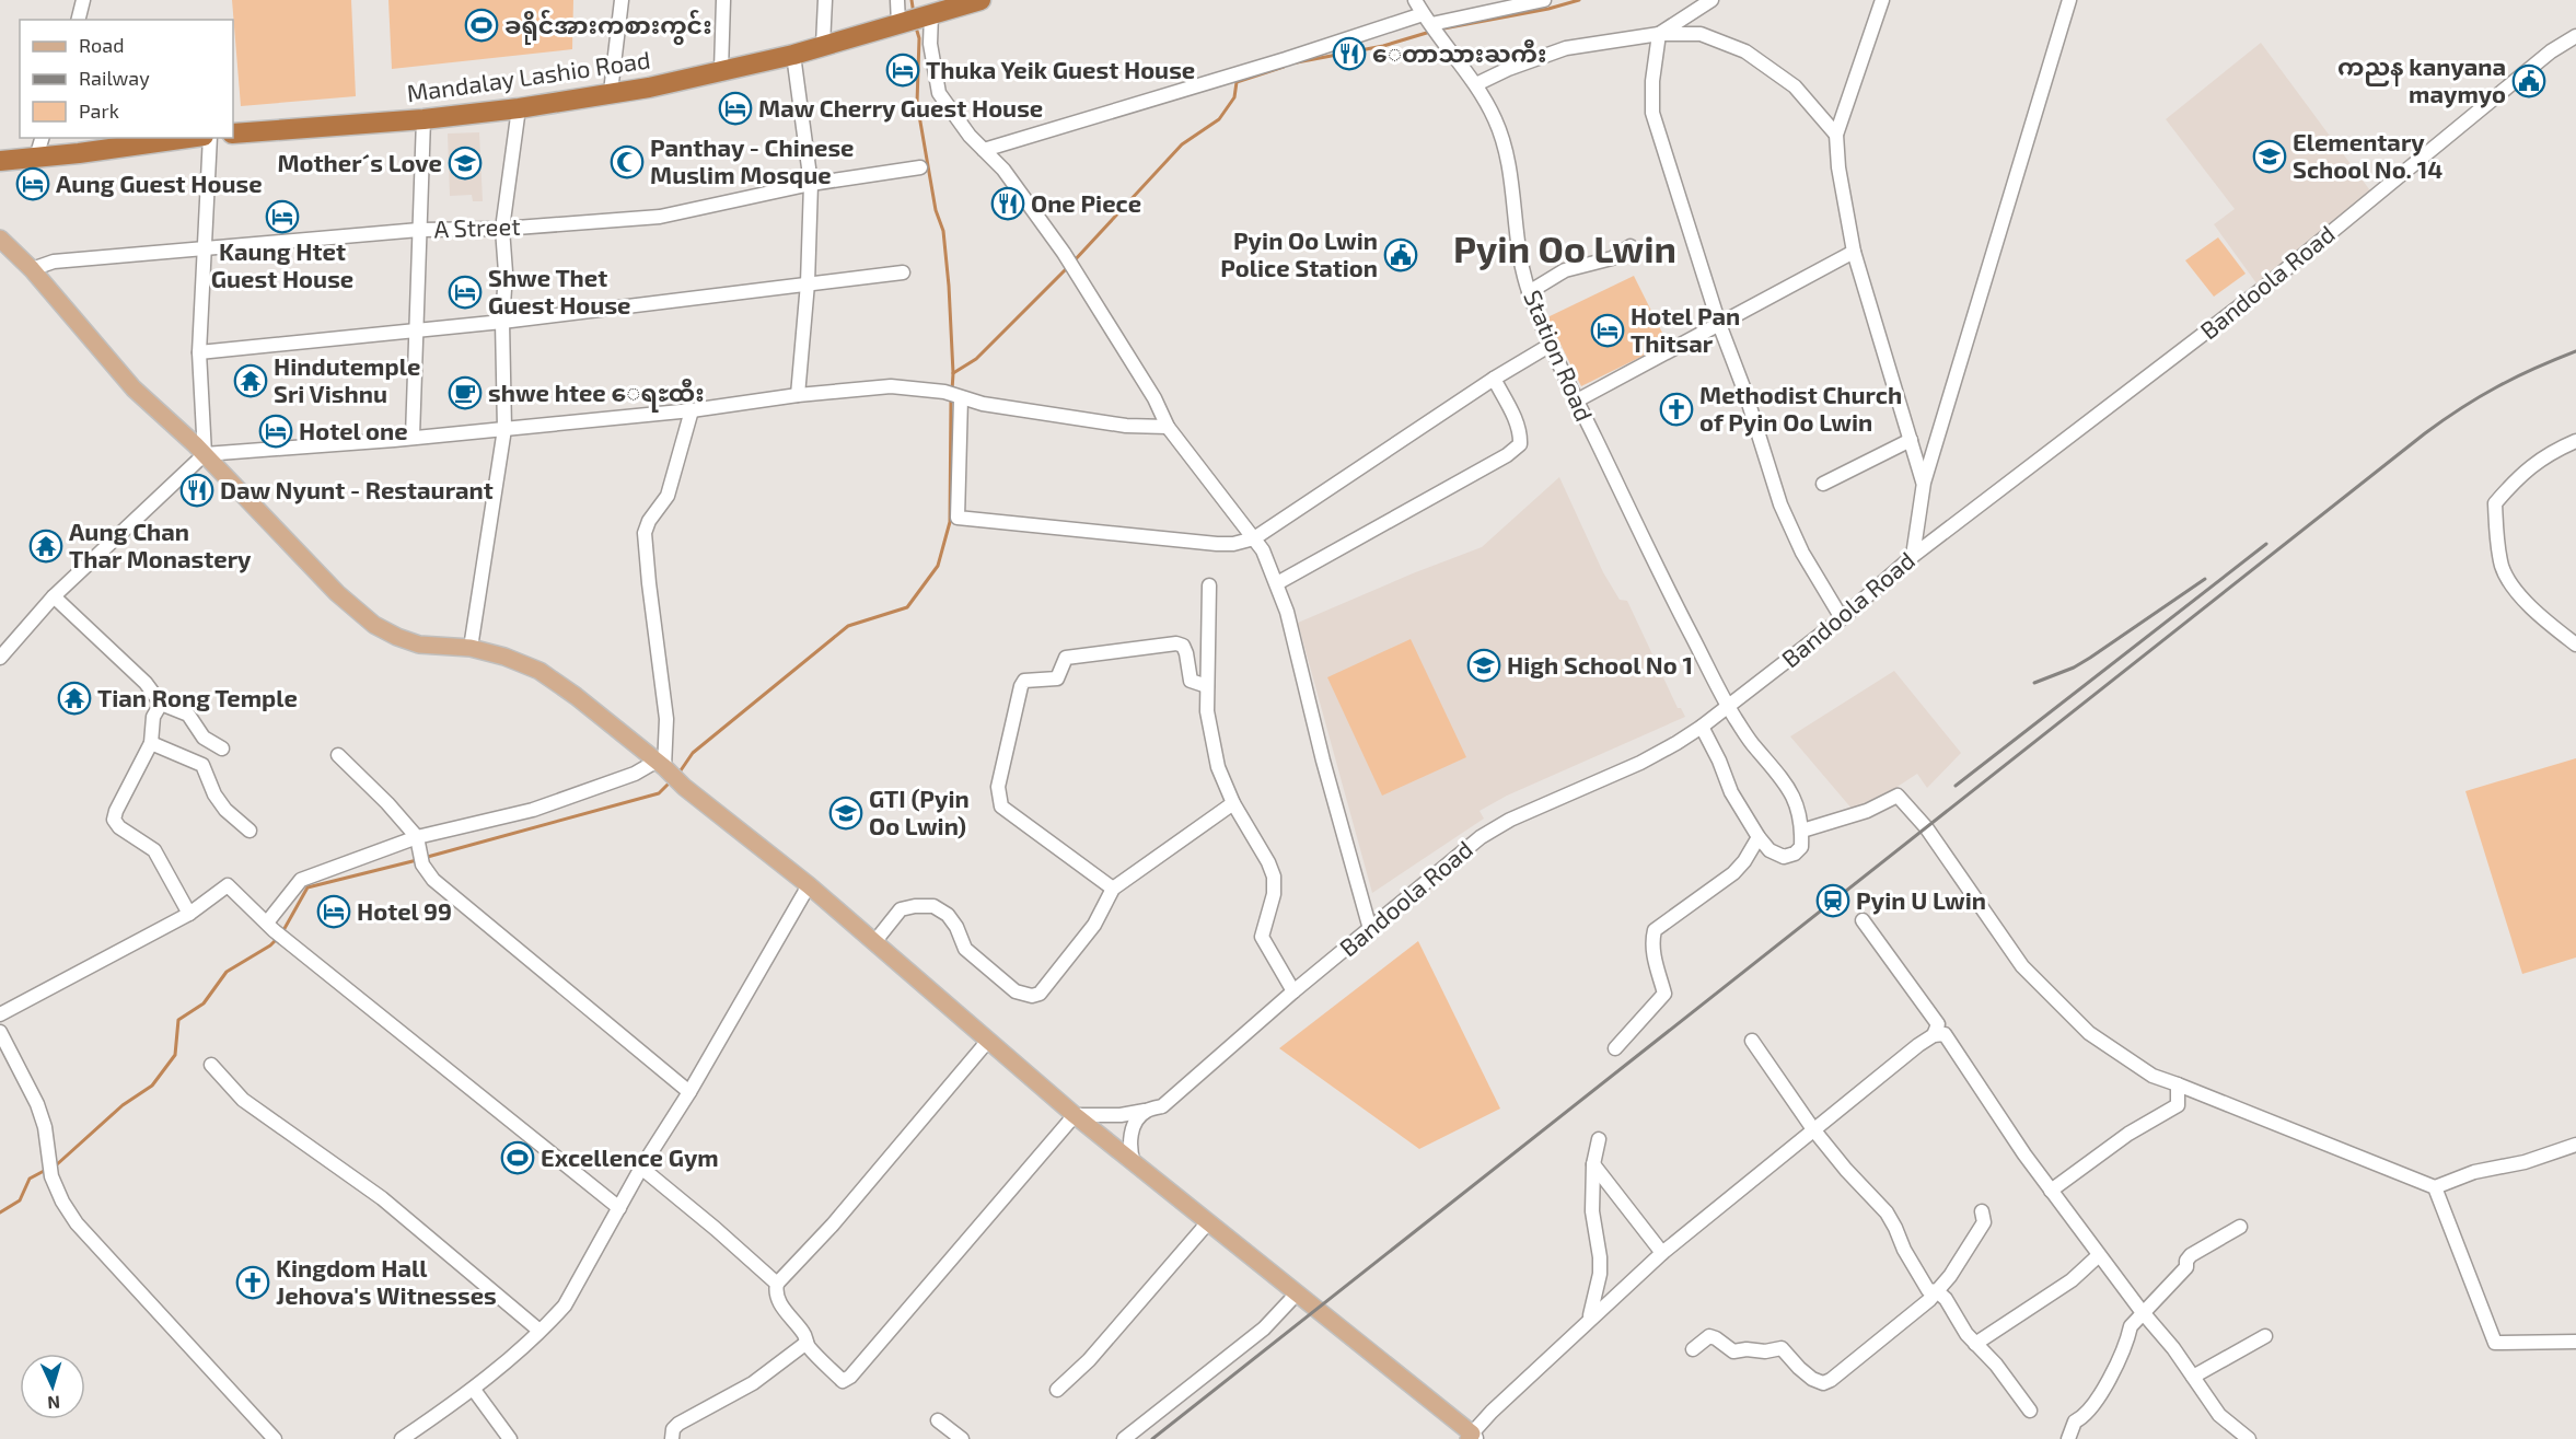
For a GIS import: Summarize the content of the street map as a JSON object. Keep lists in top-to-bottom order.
{
  "streets": {
    "highway": ["Mandalay Lashio Road"],
    "street": ["A Street", "Bandoola Road", "Station Road"]
  },
  "crossings": [
    ["Bandoola Road", "Station Road"]
  ],
  "districts": ["Pyin Oo Lwin"],
  "places": {
    "sports": ["ခရိုင်အားကစားကွင်း", "Excellence Gym"],
    "restaurant": ["ေတာသားႀကီး", "One Piece", "Daw Nyunt - Restaurant"],
    "hotel": [
      "Thuka Yeik Guest House",
      "Maw Cherry Guest House",
      "Aung Guest House",
      "Kaung Htet Guest House",
      "Shwe Thet Guest House",
      "Hotel Pan Thitsar",
      "Hotel one",
      "Hotel 99"
    ],
    "public building": ["ကညန kanyana maymyo", "Pyin Oo Lwin Police Station"],
    "school or university": [
      "Elementary School No. 14",
      "Mother´s Love",
      "High School No 1",
      "GTI (Pyin Oo Lwin)"
    ],
    "mosque": ["Panthay - Chinese Muslim Mosque"],
    "temple": ["Hindutemple Sri Vishnu", "Aung Chan Thar Monastery", "Tian Rong Temple"],
    "cafe": ["shwe htee ေရႊထီး"],
    "church": ["Methodist Church of Pyin Oo Lwin", "Kingdom Hall Jehova's Witnesses"],
    "station": ["Pyin U Lwin"]
  },
  "legend": ["Road", "Railway", "Park"],
  "north": "bottom"
}
